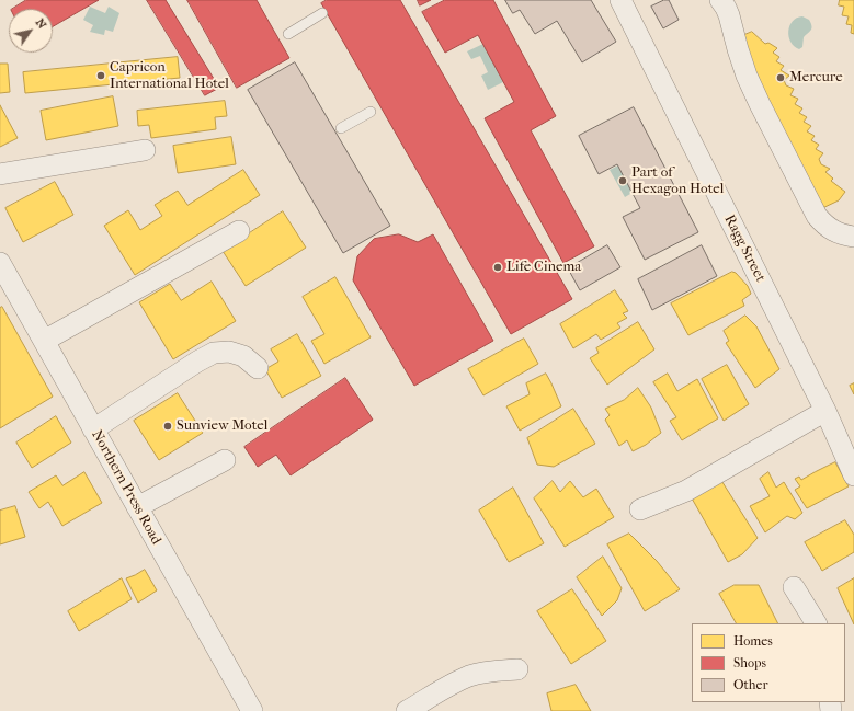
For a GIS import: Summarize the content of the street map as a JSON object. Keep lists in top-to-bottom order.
{
  "streets": {
    "street": ["Ragg Street", "Northern Press Road"]
  },
  "places": [
    "Capricon International Hotel",
    "Mercure",
    "Part of Hexagon Hotel",
    "Life Cinema",
    "Sunview Motel"
  ],
  "legend": ["Homes", "Shops", "Other"],
  "north": "top right"
}
